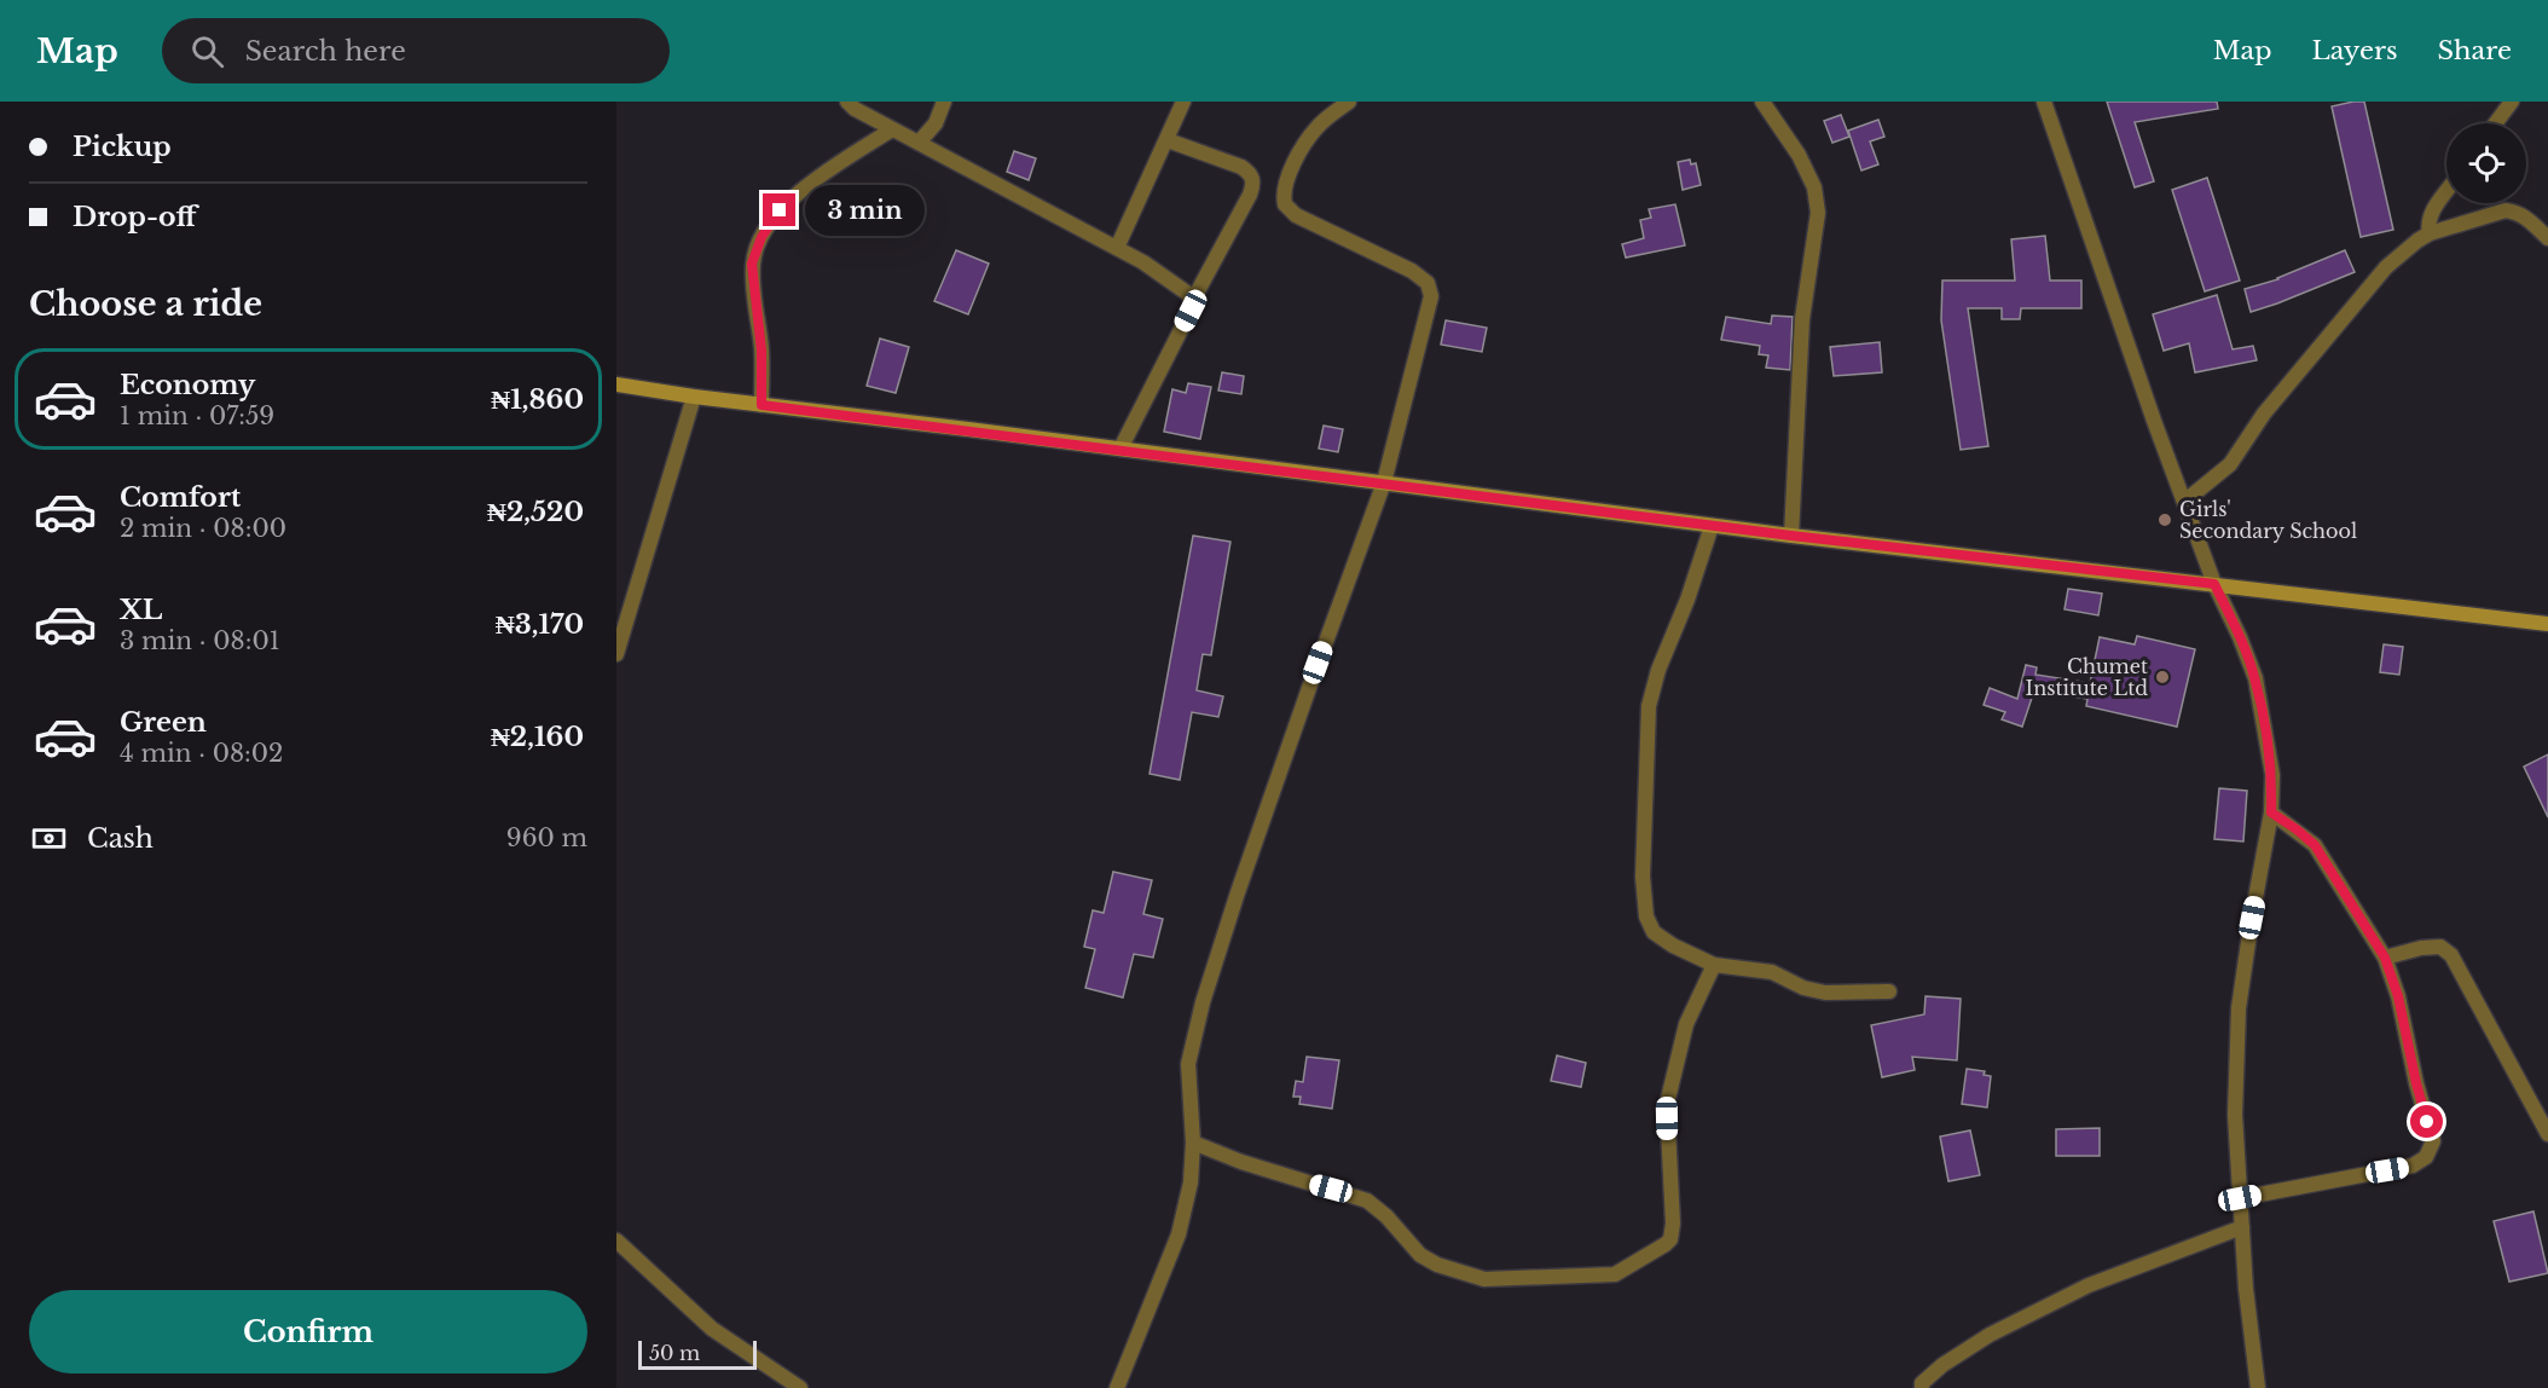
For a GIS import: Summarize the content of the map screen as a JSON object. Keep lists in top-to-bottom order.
{
  "places": ["Girls' Secondary School", "Chumet Institute Ltd"],
  "scale_bar": "50 m",
  "page": {
    "header": "Map",
    "search": "Search here",
    "nav": ["Map", "Layers", "Share"],
    "banner": ["Pickup", "Drop-off"],
    "bubble": "3 min",
    "heading": "Choose a ride",
    "list": [
      {
        "name": "Economy",
        "note": "1 min · 07:59",
        "value": "₦1,860"
      },
      {
        "name": "Comfort",
        "note": "2 min · 08:00",
        "value": "₦2,520"
      },
      {
        "name": "XL",
        "note": "3 min · 08:01",
        "value": "₦3,170"
      },
      {
        "name": "Green",
        "note": "4 min · 08:02",
        "value": "₦2,160"
      }
    ],
    "pay": ["Cash", "960 m"],
    "buttons": "Confirm",
    "scale": "50 m"
  }
}
